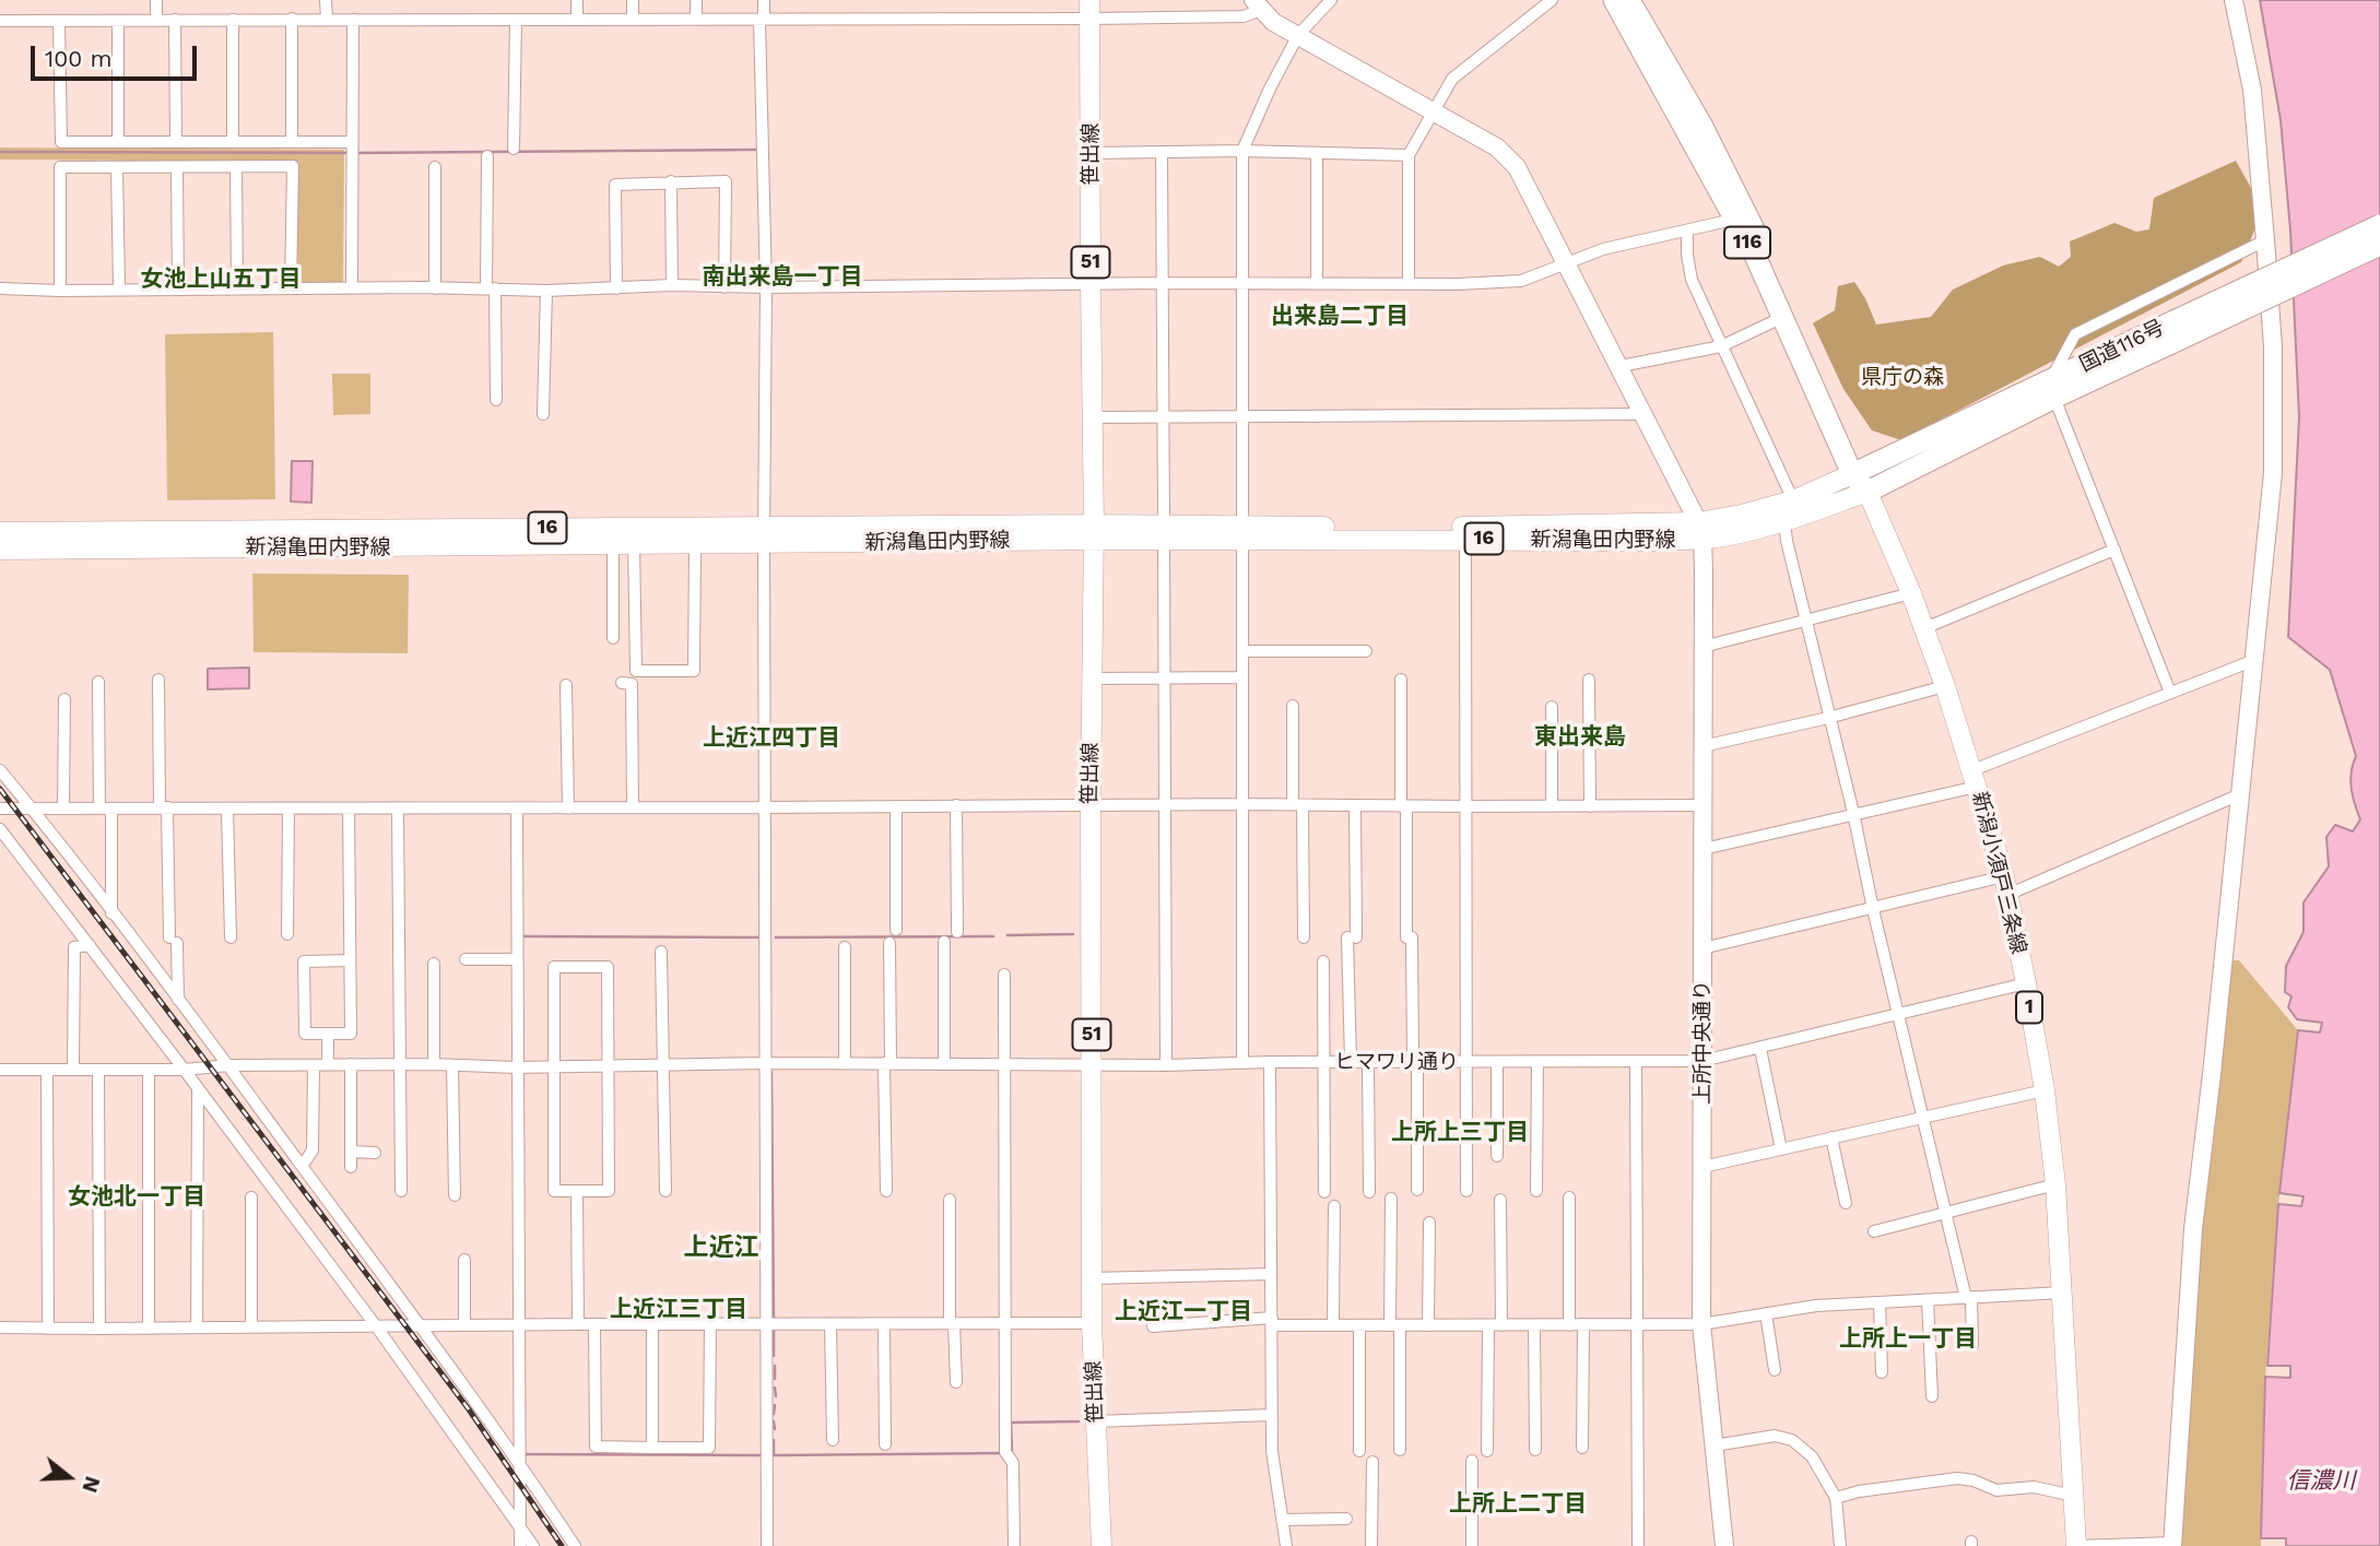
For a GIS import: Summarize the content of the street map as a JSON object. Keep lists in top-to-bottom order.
{
  "streets": {
    "highway": ["116", "国道116号"],
    "main road": [
      "笹出線",
      "51",
      "16",
      "新潟亀田内野線",
      "新潟小須戸三条線",
      "1"
    ],
    "street": ["上所中央通り", "ヒマワリ通り"]
  },
  "crossings": [
    ["笹出線", "新潟亀田内野線"],
    ["笹出線", "ヒマワリ通り"],
    ["116", "国道116号"],
    ["116", "新潟亀田内野線"],
    ["116", "新潟小須戸三条線"],
    ["国道116号", "新潟亀田内野線"],
    ["国道116号", "新潟小須戸三条線"],
    ["新潟亀田内野線", "新潟小須戸三条線"],
    ["新潟亀田内野線", "上所中央通り"],
    ["新潟小須戸三条線", "ヒマワリ通り"],
    ["上所中央通り", "ヒマワリ通り"]
  ],
  "districts": [
    "南出来島一丁目",
    "女池上山五丁目",
    "出来島二丁目",
    "東出来島",
    "上近江四丁目",
    "上所上三丁目",
    "女池北一丁目",
    "上近江",
    "上近江三丁目",
    "上近江一丁目",
    "上所上一丁目",
    "上所上二丁目"
  ],
  "water": ["信濃川"],
  "parks": ["県庁の森"],
  "scale_bar": "100 m",
  "north": "right"
}
